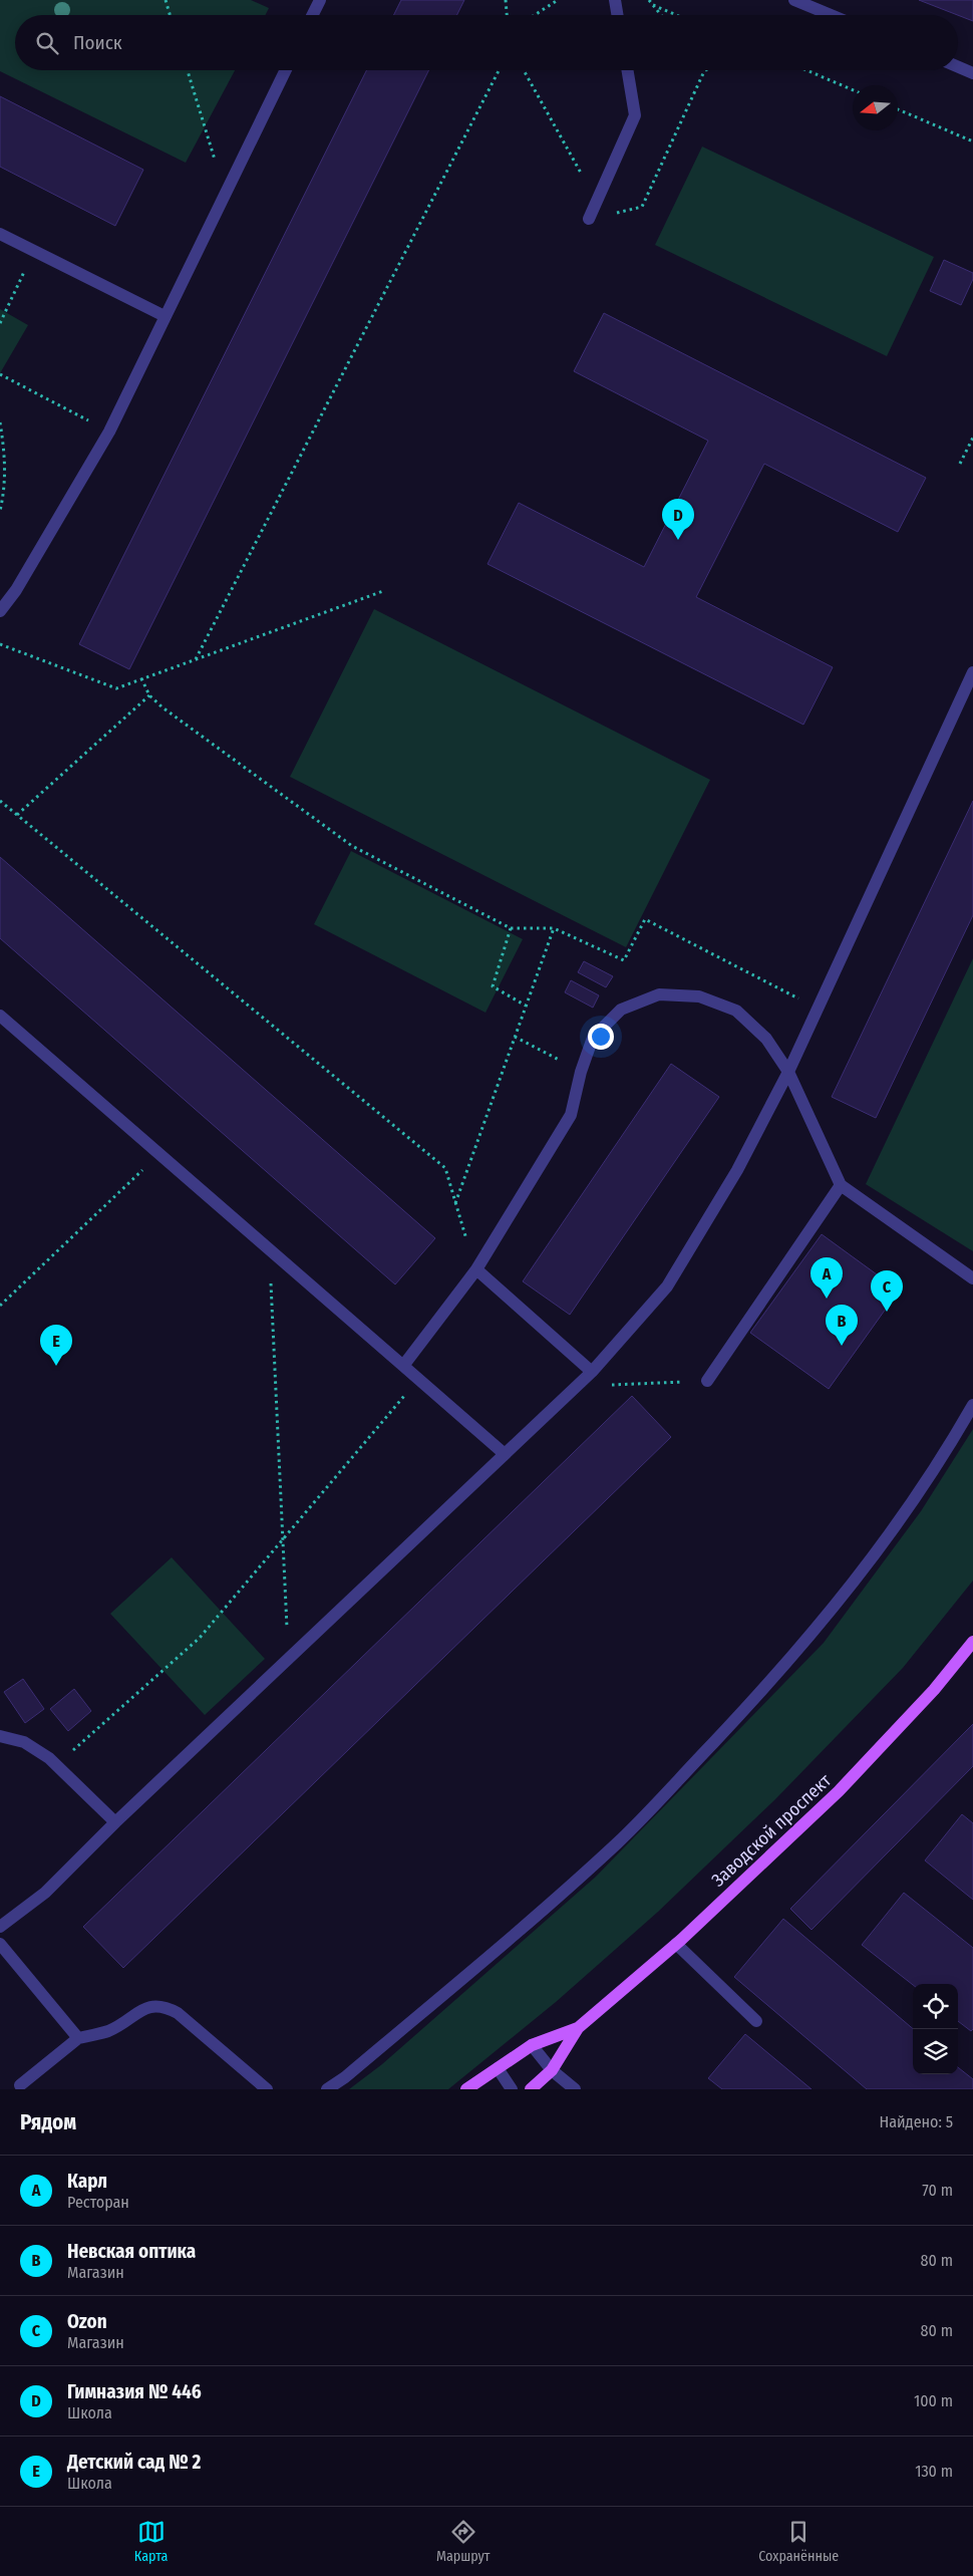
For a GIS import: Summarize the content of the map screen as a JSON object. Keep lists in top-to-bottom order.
{
  "streets": {
    "main road": ["Заводской проспект"]
  },
  "north": "left",
  "page": {
    "search": "Поиск",
    "pins": [
      "D",
      "A",
      "C",
      "B",
      "E"
    ],
    "heading": ["Рядом", "Найдено: 5"],
    "list": [
      {
        "mark": "A",
        "name": "Карл",
        "note": "Ресторан",
        "value": "70 m"
      },
      {
        "mark": "B",
        "name": "Невская оптика",
        "note": "Магазин",
        "value": "80 m"
      },
      {
        "mark": "C",
        "name": "Ozon",
        "note": "Магазин",
        "value": "80 m"
      },
      {
        "mark": "D",
        "name": "Гимназия № 446",
        "note": "Школа",
        "value": "100 m"
      },
      {
        "mark": "E",
        "name": "Детский сад № 2",
        "note": "Школа",
        "value": "130 m"
      }
    ],
    "nav": ["Карта", "Маршрут", "Сохранённые"]
  }
}
